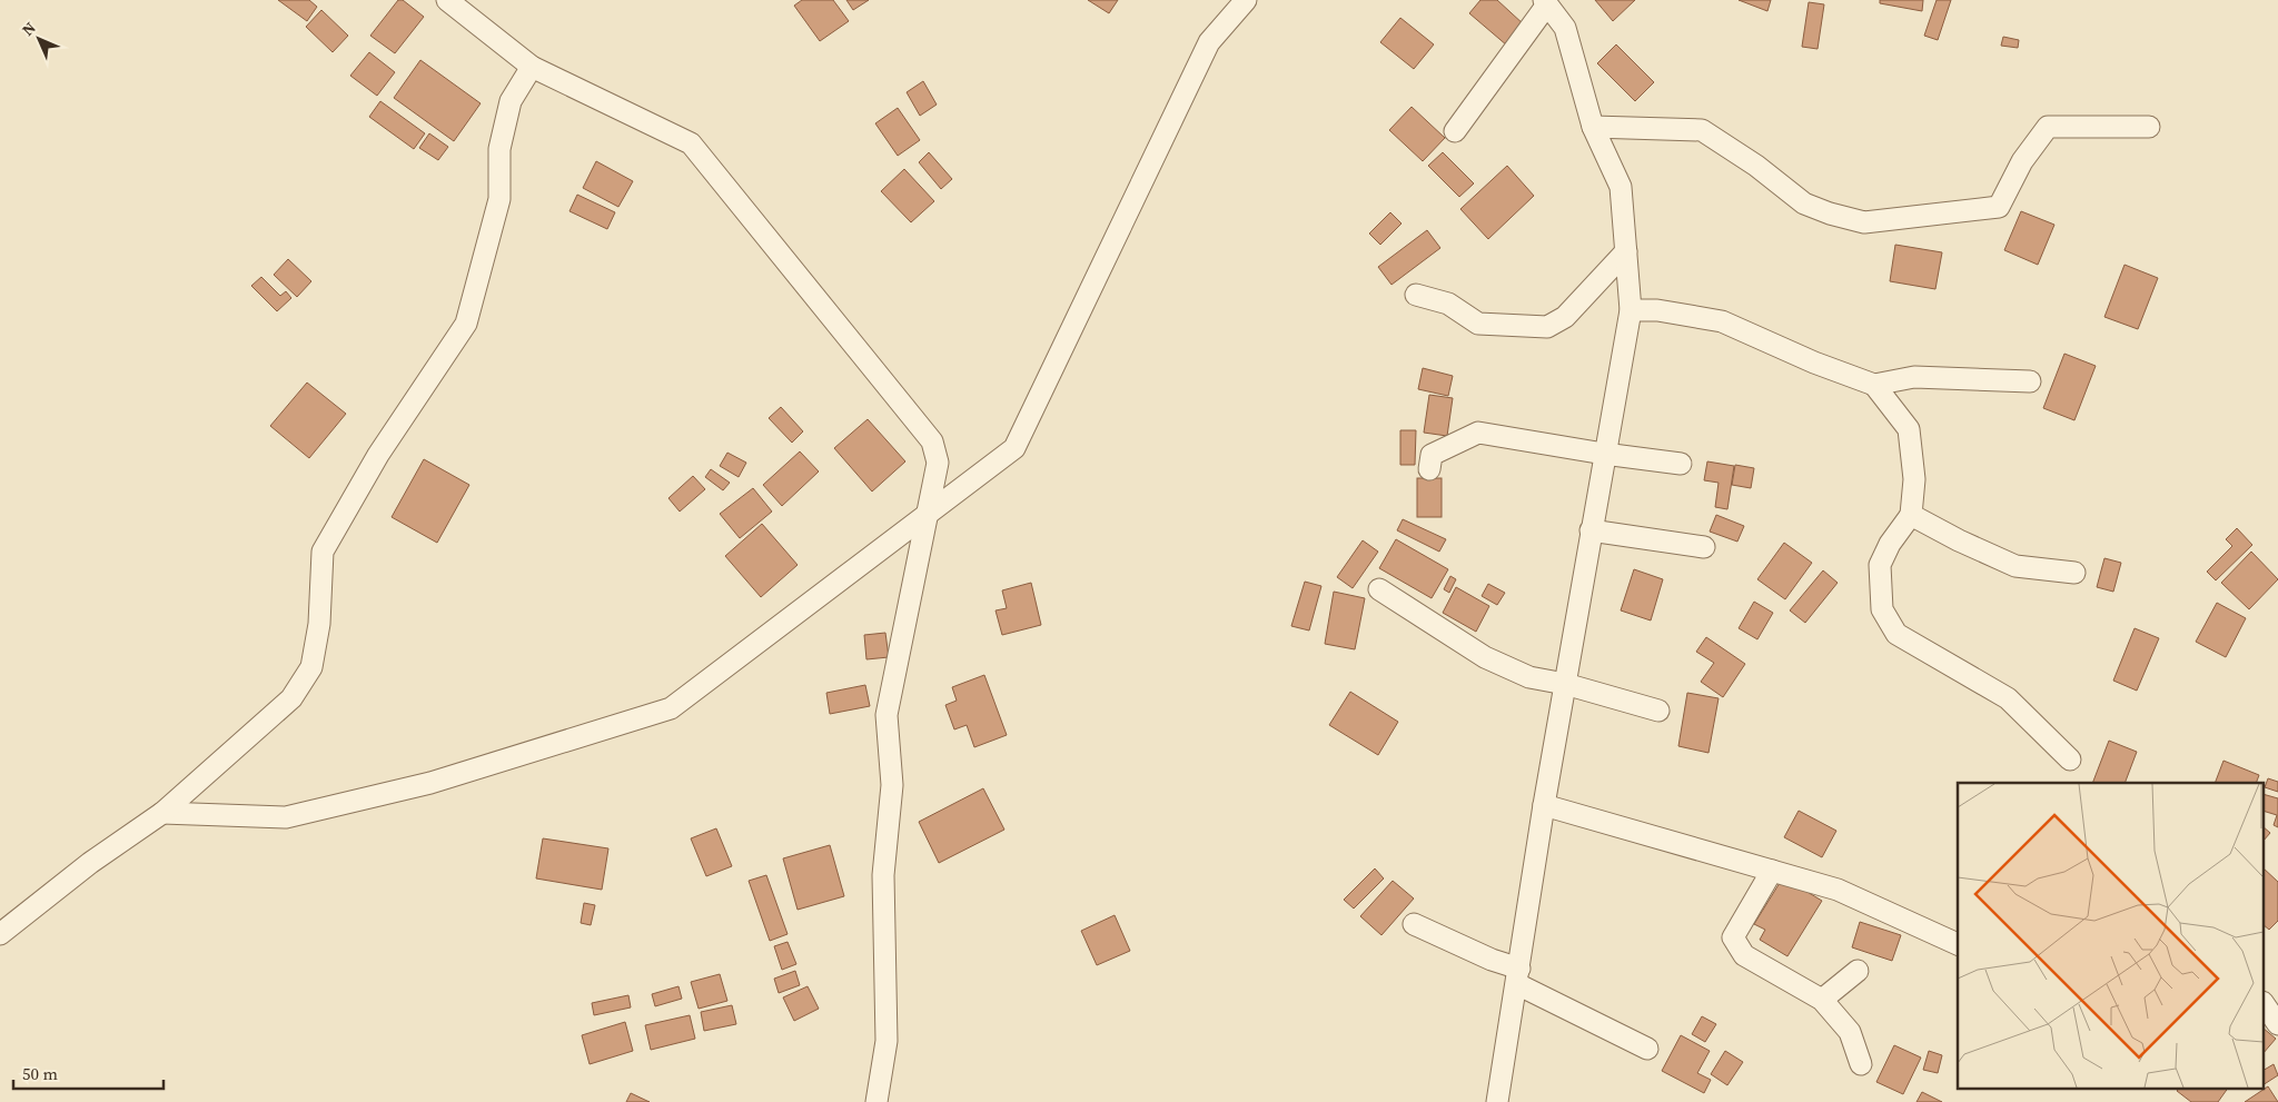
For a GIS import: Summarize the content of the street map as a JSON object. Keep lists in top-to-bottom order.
{
  "scale_bar": "50 m",
  "north": "top left"
}
